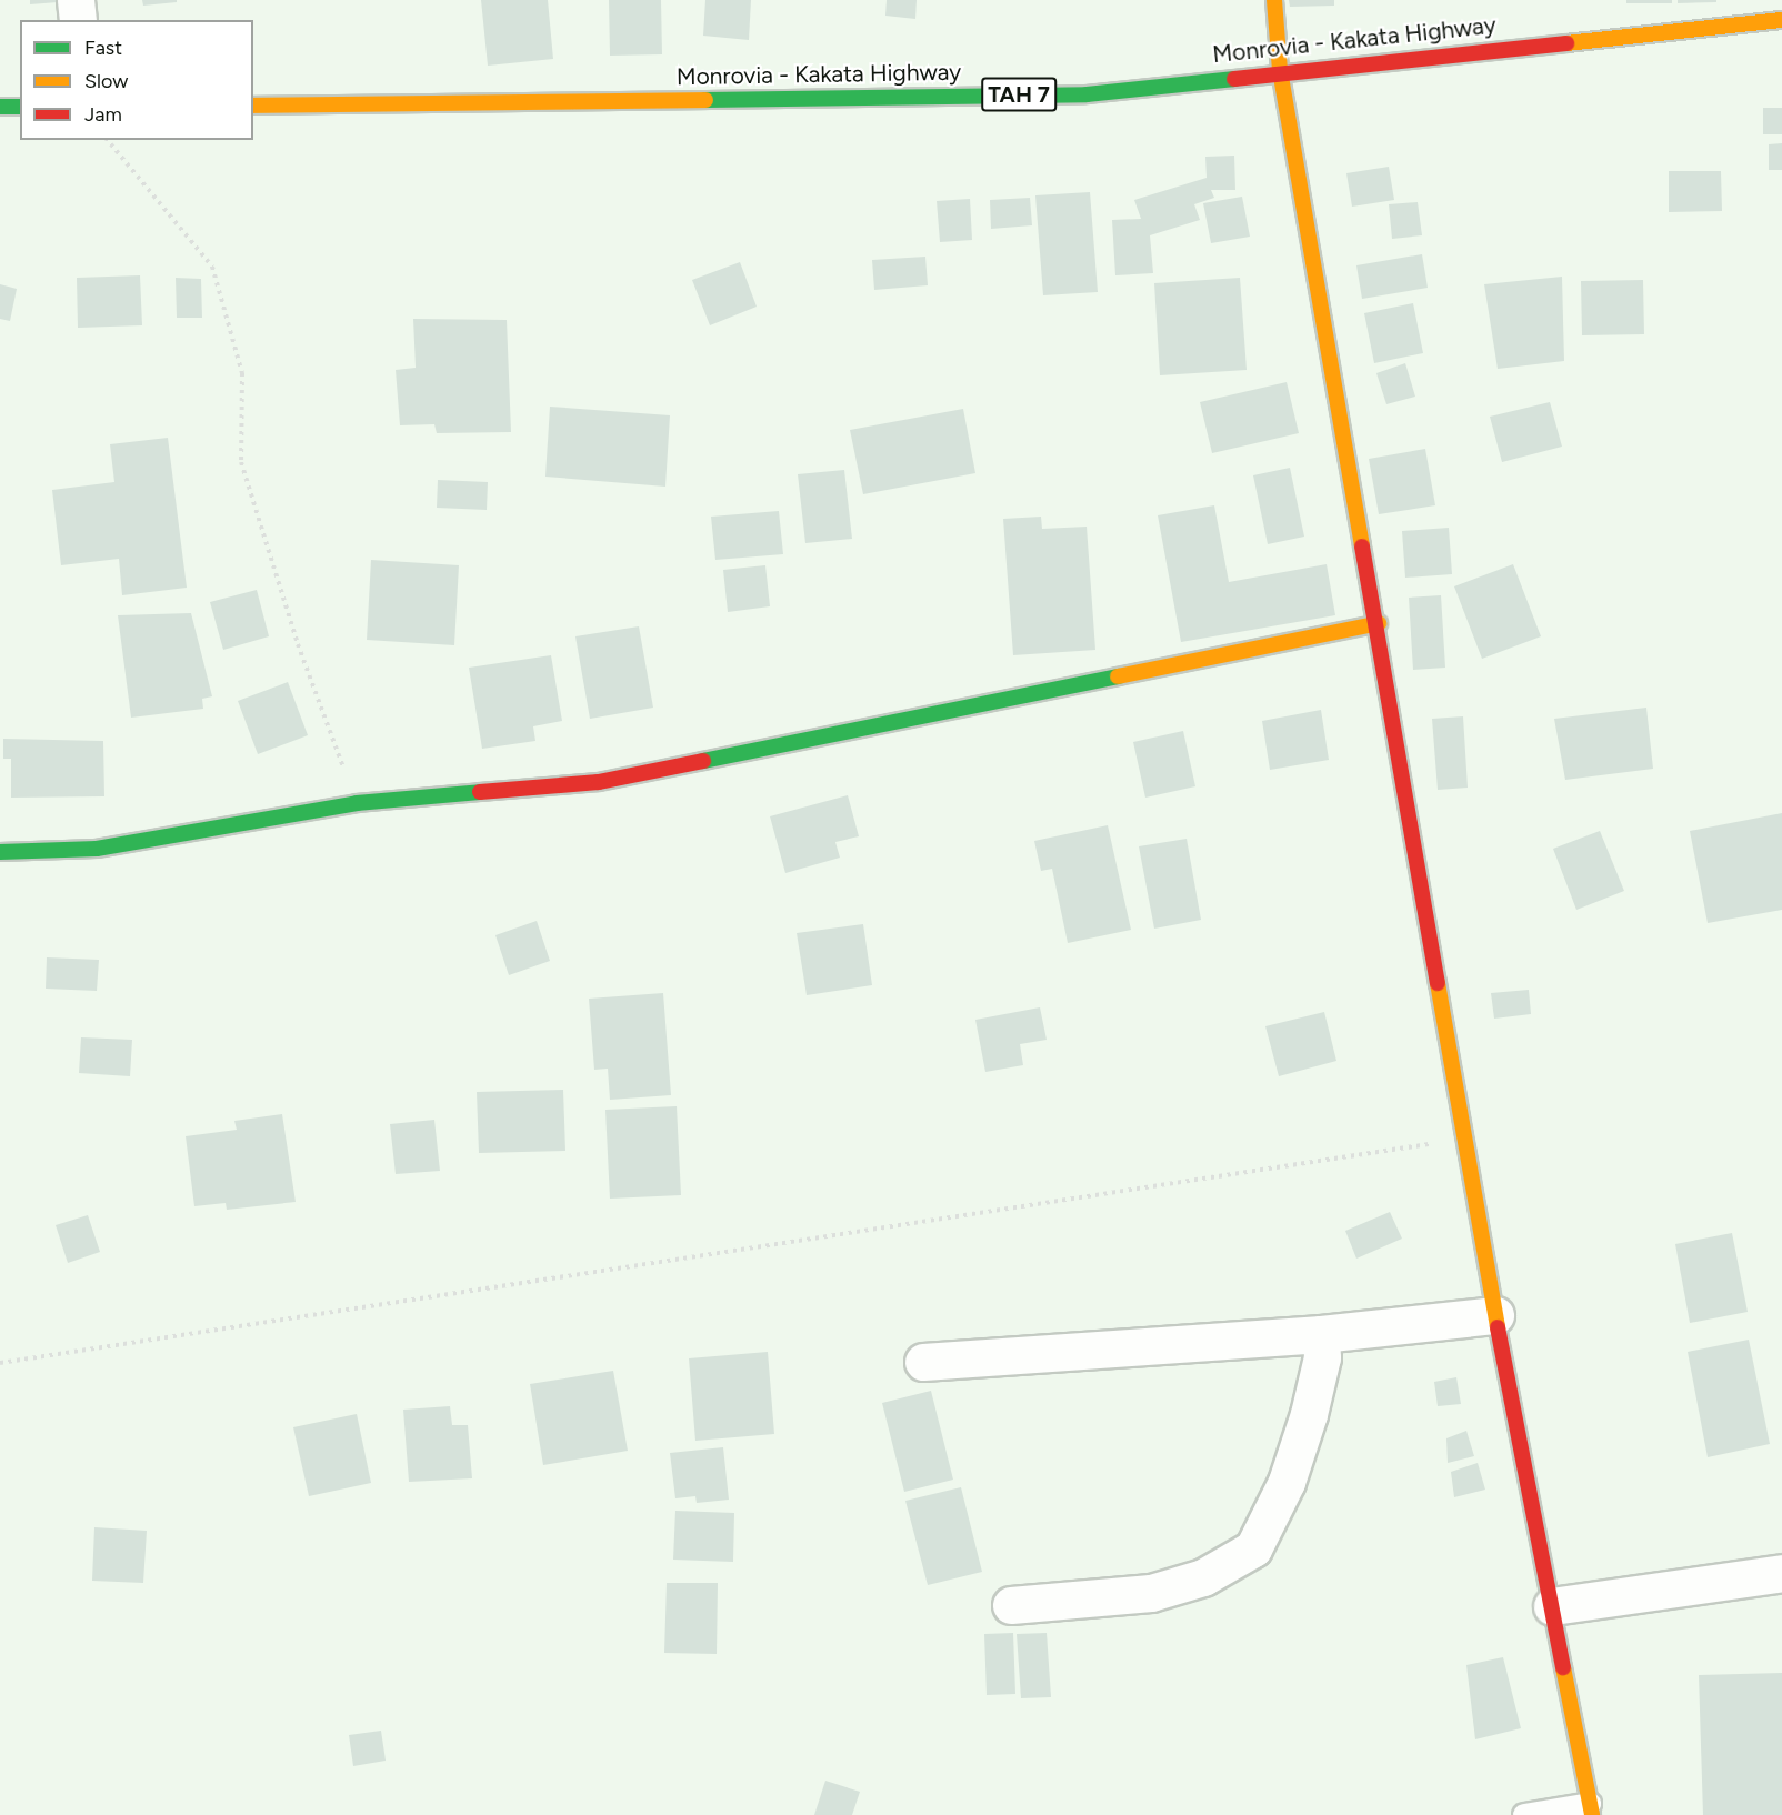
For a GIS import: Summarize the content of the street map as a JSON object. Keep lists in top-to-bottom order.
{
  "streets": {
    "main road": ["Monrovia - Kakata Highway", "TAH 7"]
  },
  "legend": ["Fast", "Slow", "Jam"]
}
